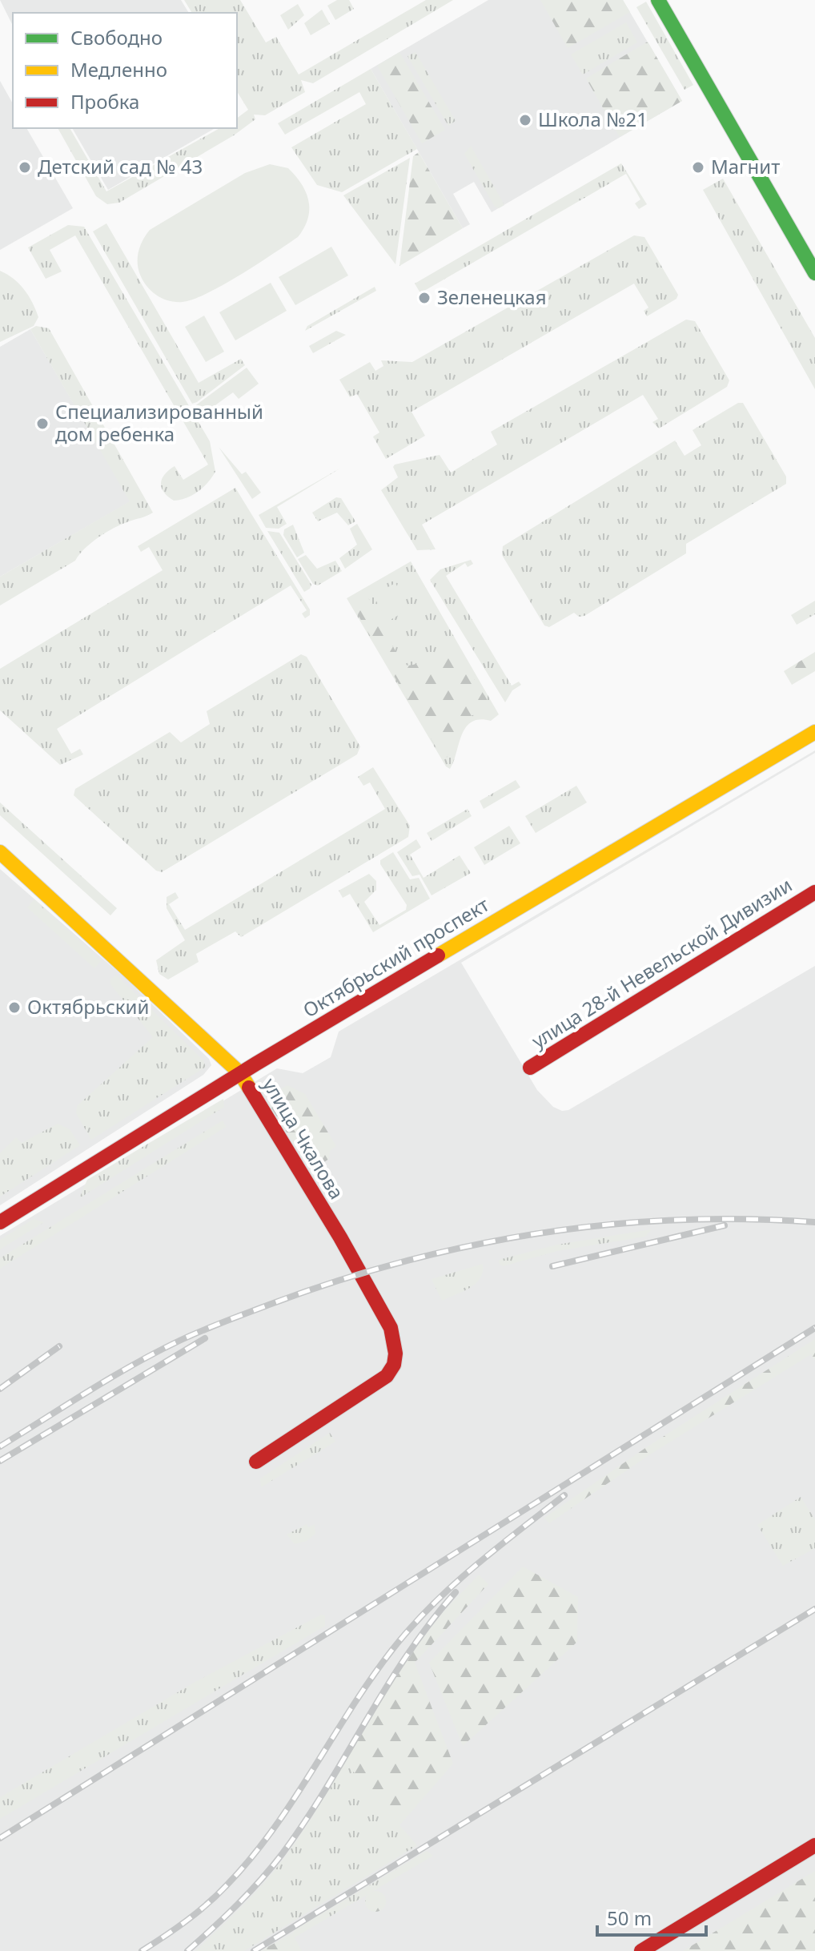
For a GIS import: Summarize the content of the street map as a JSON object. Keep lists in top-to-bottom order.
{
  "streets": {
    "street": ["Октябрьский проспект", "улица 28-й Невельской Дивизии", "улица Чкалова"]
  },
  "crossings": [
    ["Октябрьский проспект", "улица Чкалова"]
  ],
  "places": [
    "Школа №21",
    "Детский сад № 43",
    "Магнит",
    "Зеленецкая",
    "Специализированный дом ребенка",
    "Октябрьский"
  ],
  "legend": ["Свободно", "Медленно", "Пробка"],
  "scale_bar": "50 m"
}
